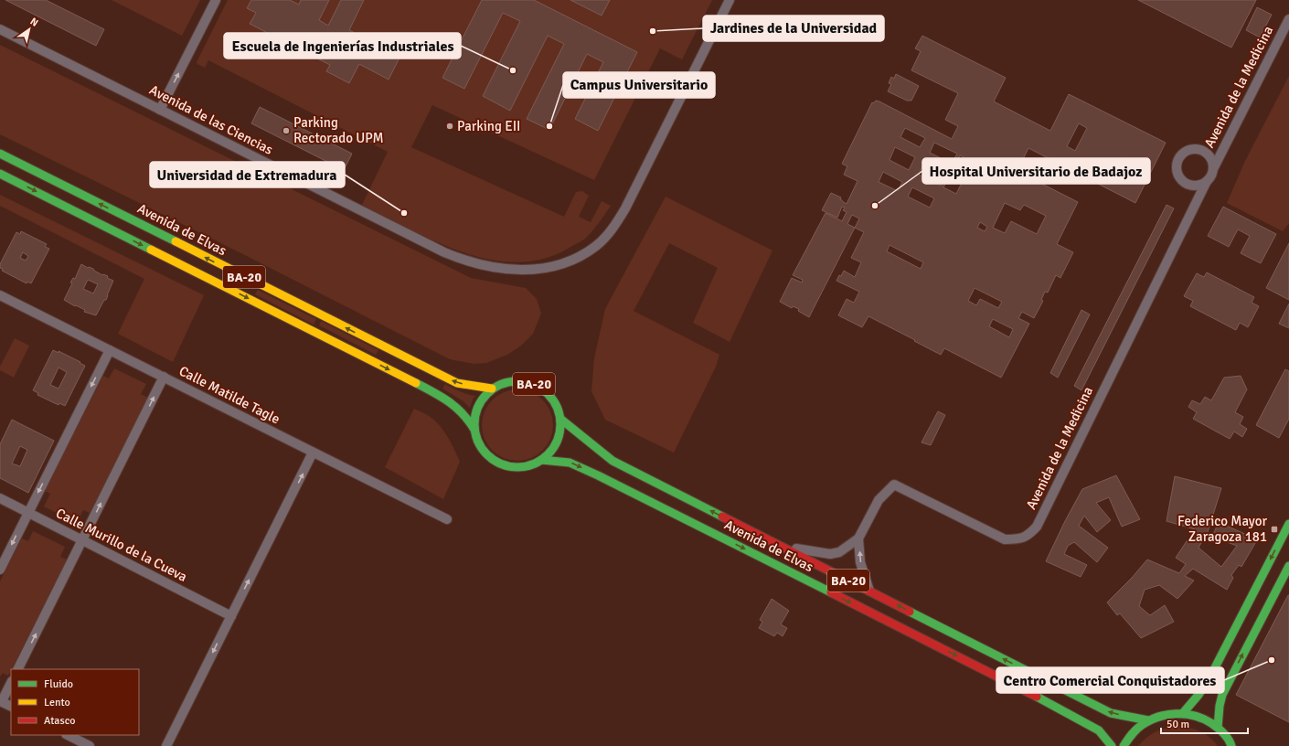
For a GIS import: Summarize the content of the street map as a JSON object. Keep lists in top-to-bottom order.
{
  "streets": {
    "main road": ["Avenida de Elvas", "BA-20"],
    "street": [
      "Avenida de la Medicina",
      "Avenida de las Ciencias",
      "Calle Matilde Tagle",
      "Calle Murillo de la Cueva"
    ]
  },
  "crossings": [
    ["Avenida de la Medicina", "Avenida de Elvas"],
    ["Avenida de Elvas", "BA-20"]
  ],
  "places": {
    "other": [
      "Jardines de la Universidad",
      "Escuela de Ingenierías Industriales",
      "Parking EII",
      "Campus Universitario",
      "Parking Rectorado UPM",
      "Hospital Universitario de Badajoz",
      "Universidad de Extremadura",
      "Centro Comercial Conquistadores"
    ],
    "transit": ["Federico Mayor Zaragoza 181"]
  },
  "legend": ["Fluido", "Lento", "Atasco"],
  "scale_bar": "50 m",
  "north": "top right"
}
